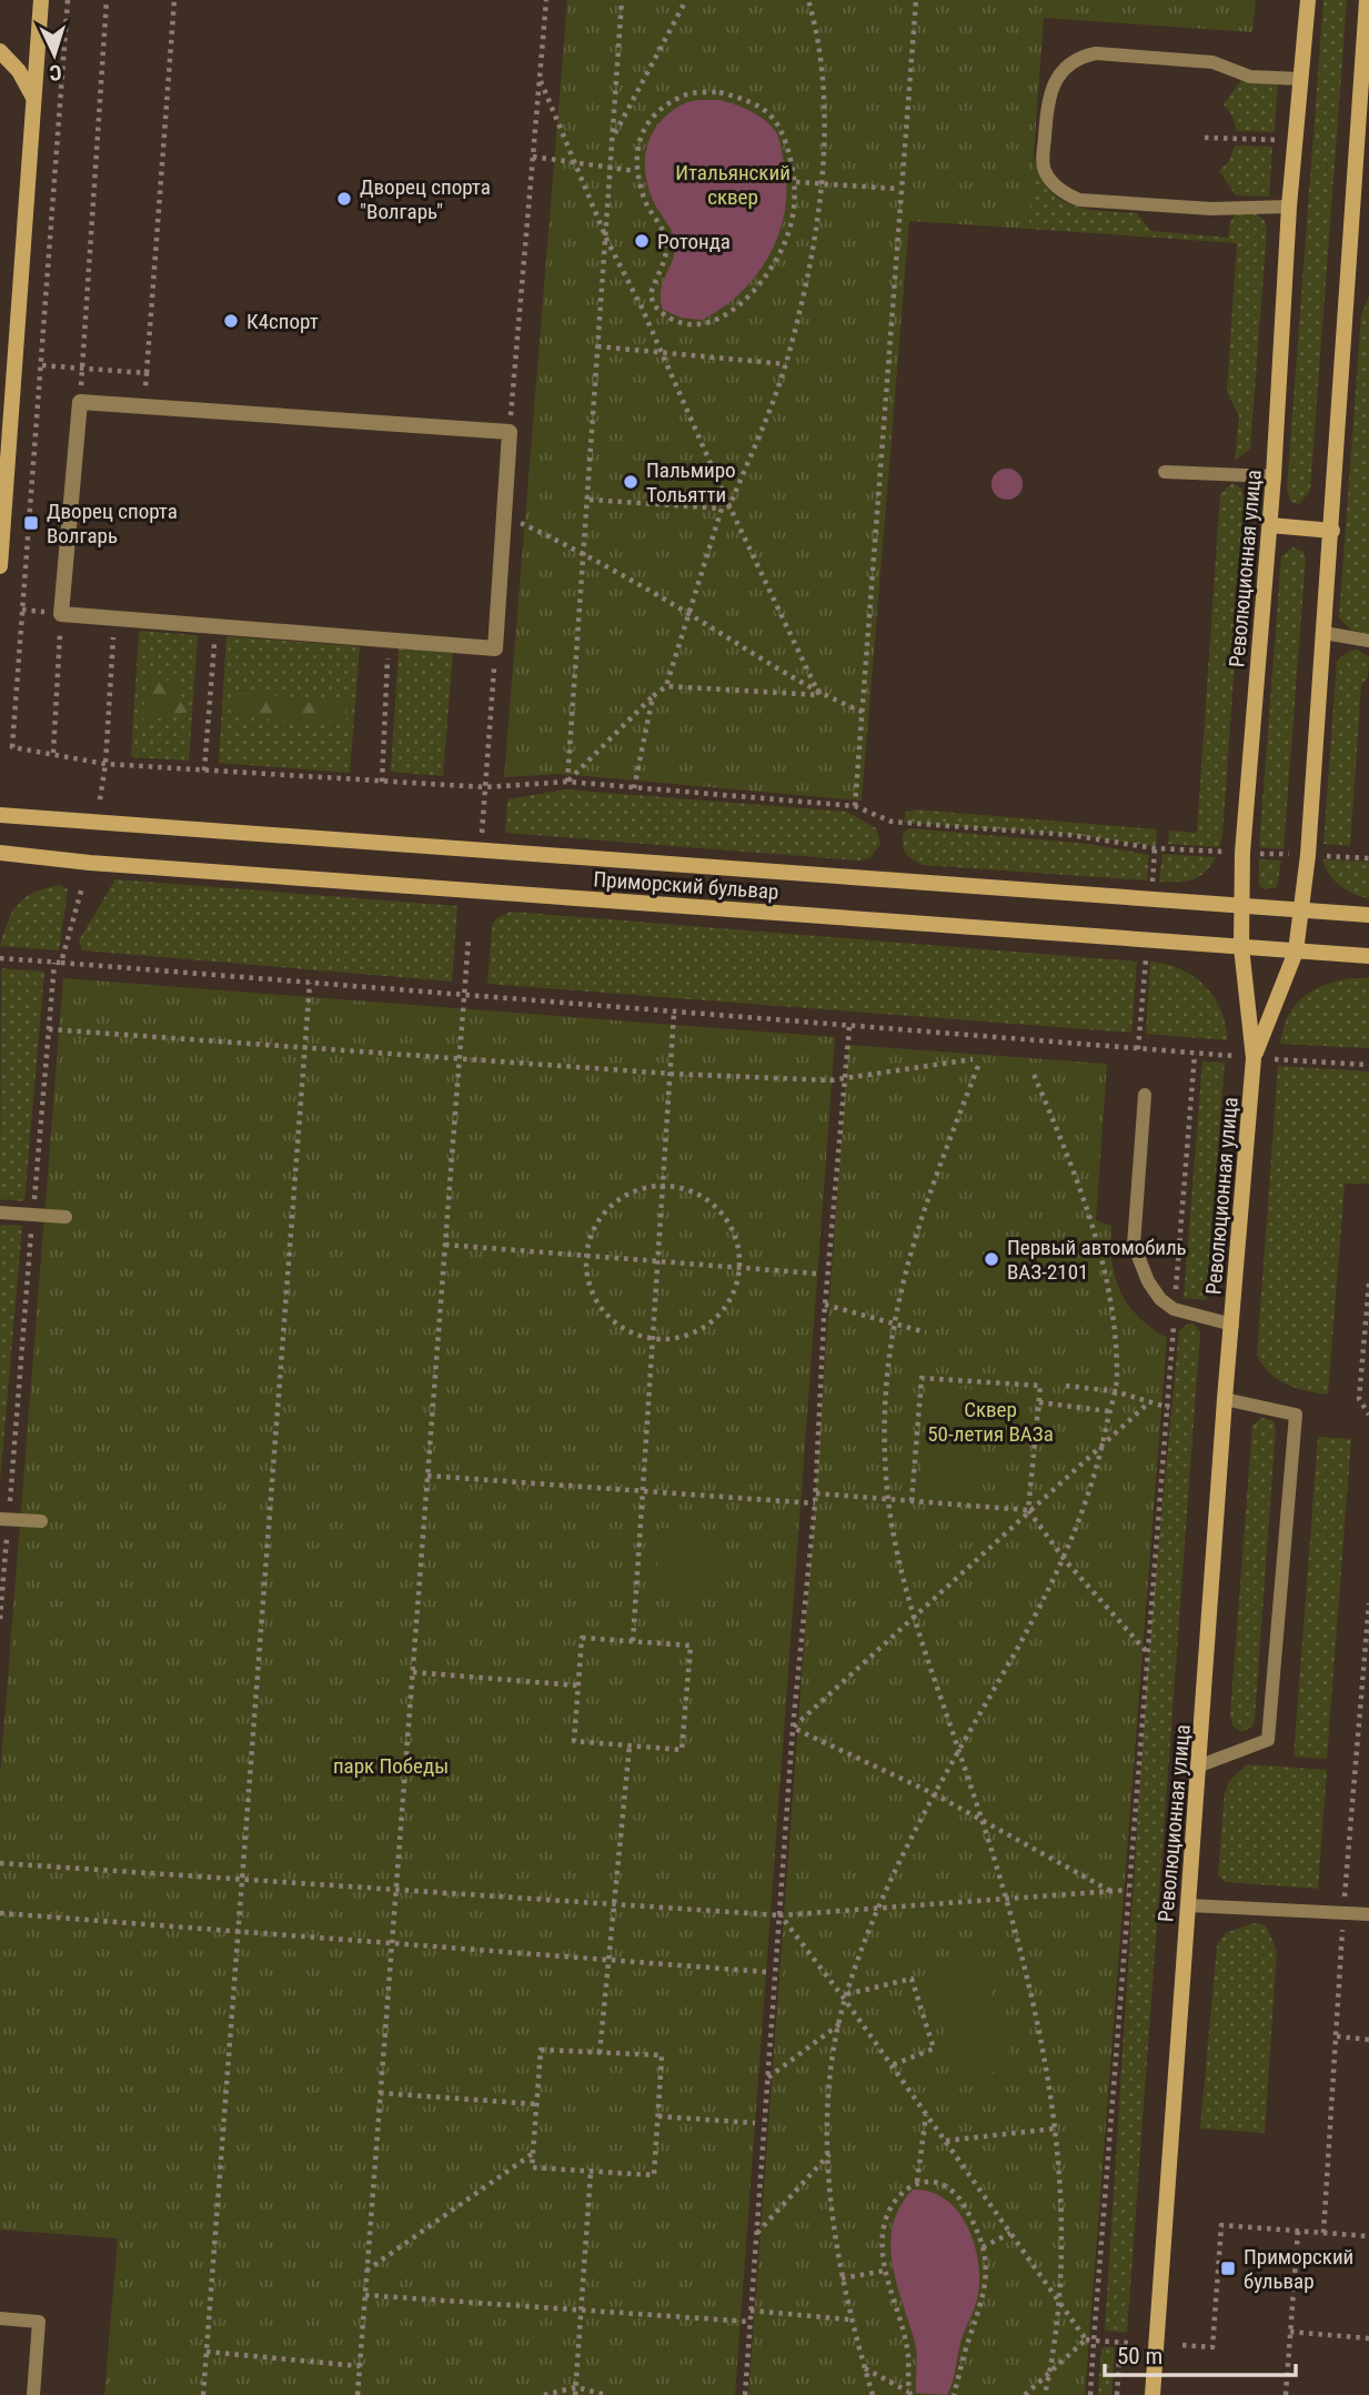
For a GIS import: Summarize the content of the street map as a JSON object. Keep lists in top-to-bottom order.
{
  "streets": {
    "main road": ["Революционная улица", "Приморский бульвар"]
  },
  "crossings": [
    ["Революционная улица", "Приморский бульвар"]
  ],
  "parks": ["Итальянский сквер", "Сквер 50-летия ВАЗа", "парк Победы"],
  "places": {
    "other": [
      "Дворец спорта \"Волгарь\"",
      "Ротонда",
      "К4спорт",
      "Пальмиро Тольятти",
      "Первый автомобиль ВАЗ-2101"
    ],
    "transit": ["Дворец спорта Волгарь", "Приморский бульвар"]
  },
  "scale_bar": "50 m",
  "north": "bottom"
}
